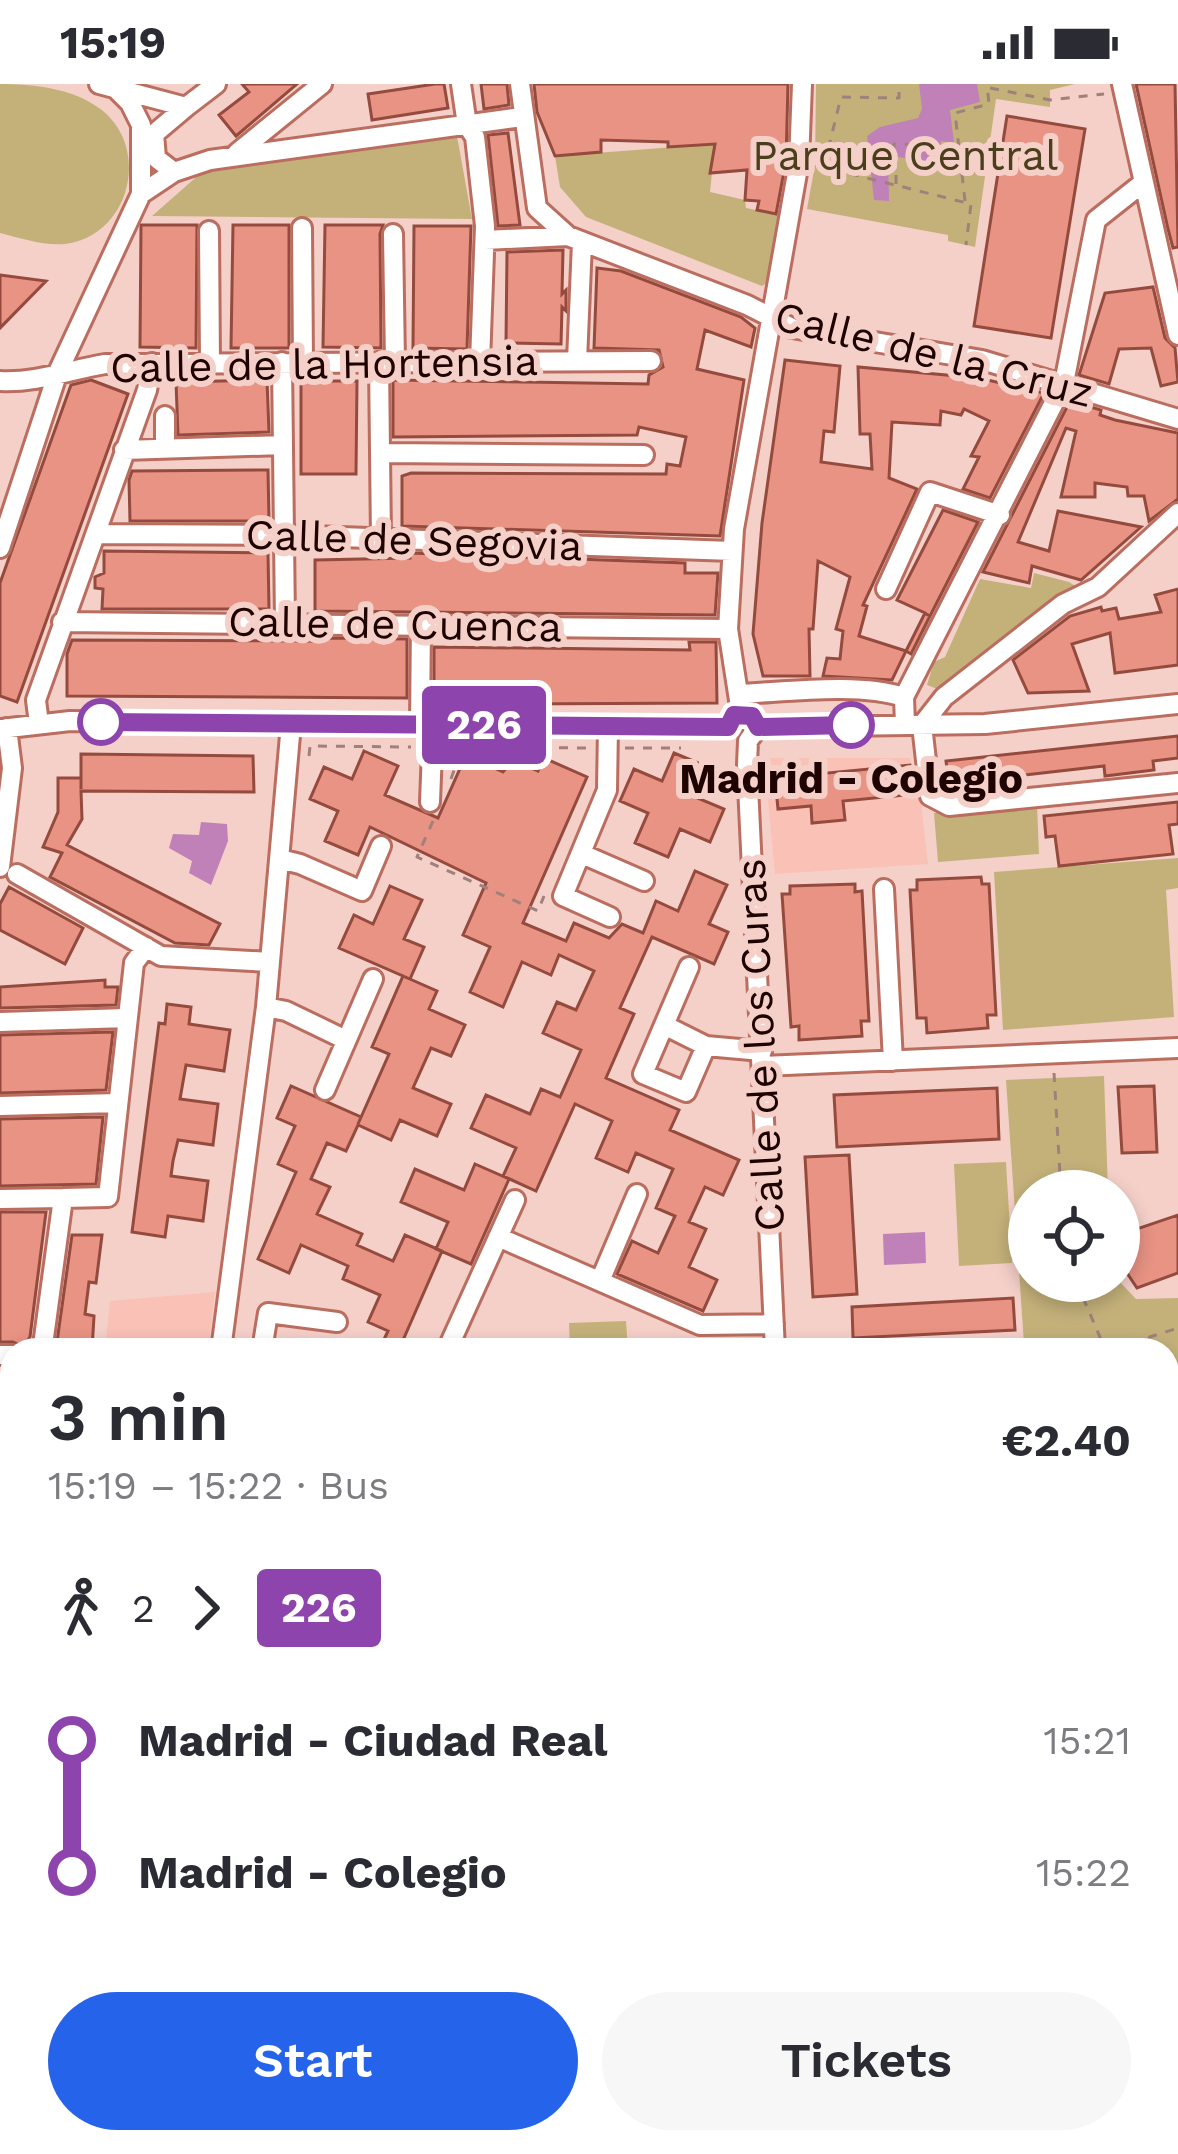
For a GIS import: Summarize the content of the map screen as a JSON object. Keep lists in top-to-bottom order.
{
  "streets": {
    "street": [
      "Calle de la Cruz",
      "Calle de la Hortensia",
      "Calle de Segovia",
      "Calle de Cuenca",
      "Calle de los Curas"
    ]
  },
  "parks": ["Parque Central"],
  "places": ["Madrid - Colegio"],
  "lines": ["bus line 226"],
  "page": {
    "status": "15:19",
    "on_map": "226",
    "heading": ["3 min", "15:19 – 15:22 · Bus", "€2.40"],
    "legs": ["2", "226"],
    "list": [
      {
        "name": "Madrid - Ciudad Real",
        "value": "15:21"
      },
      {
        "name": "Madrid - Colegio",
        "value": "15:22"
      }
    ],
    "buttons": ["Start", "Tickets"]
  }
}
